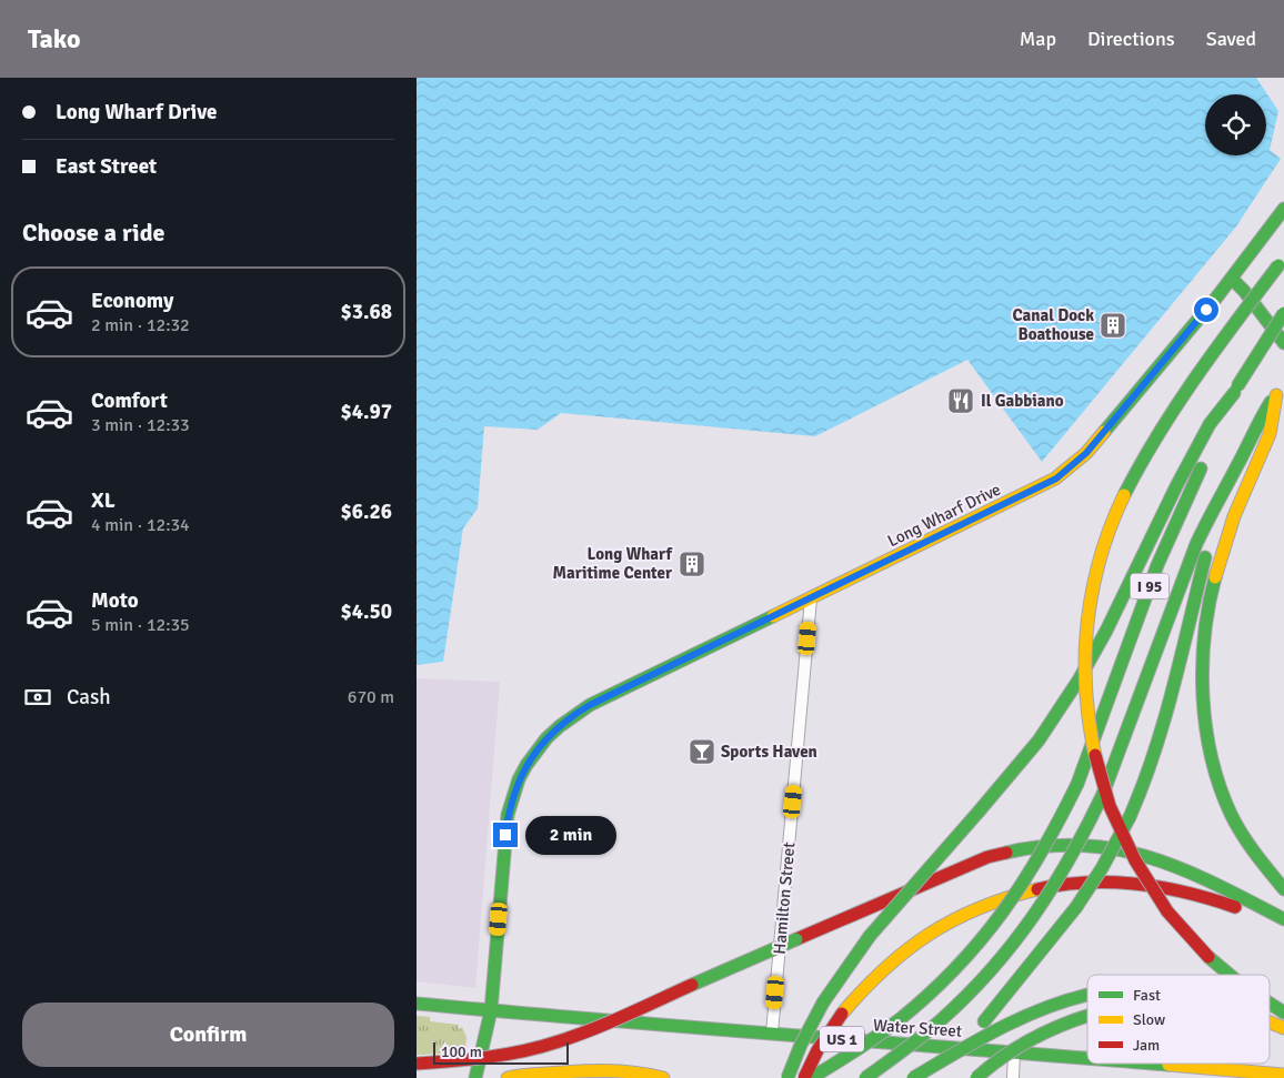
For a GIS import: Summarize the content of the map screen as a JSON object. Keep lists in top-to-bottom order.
{
  "streets": {
    "main road": [
      "Long Wharf Drive",
      "I 95",
      "Water Street",
      "US 1"
    ],
    "street": ["Hamilton Street"]
  },
  "crossings": [
    ["Long Wharf Drive", "Hamilton Street"],
    ["Long Wharf Drive", "Water Street"],
    ["Hamilton Street", "Water Street"]
  ],
  "places": {
    "building": ["Canal Dock Boathouse", "Long Wharf Maritime Center"],
    "restaurant": ["Il Gabbiano"],
    "bar": ["Sports Haven"]
  },
  "legend": ["Fast", "Slow", "Jam"],
  "scale_bar": "100 m",
  "page": {
    "header": "Tako",
    "nav": ["Map", "Directions", "Saved"],
    "banner": ["Long Wharf Drive", "East Street"],
    "heading": "Choose a ride",
    "list": [
      {
        "name": "Economy",
        "note": "2 min · 12:32",
        "value": "$3.68"
      },
      {
        "name": "Comfort",
        "note": "3 min · 12:33",
        "value": "$4.97"
      },
      {
        "name": "XL",
        "note": "4 min · 12:34",
        "value": "$6.26"
      },
      {
        "name": "Moto",
        "note": "5 min · 12:35",
        "value": "$4.50"
      }
    ],
    "pay": ["Cash", "670 m"],
    "bubble": "2 min",
    "buttons": "Confirm",
    "scale": "100 m"
  }
}
